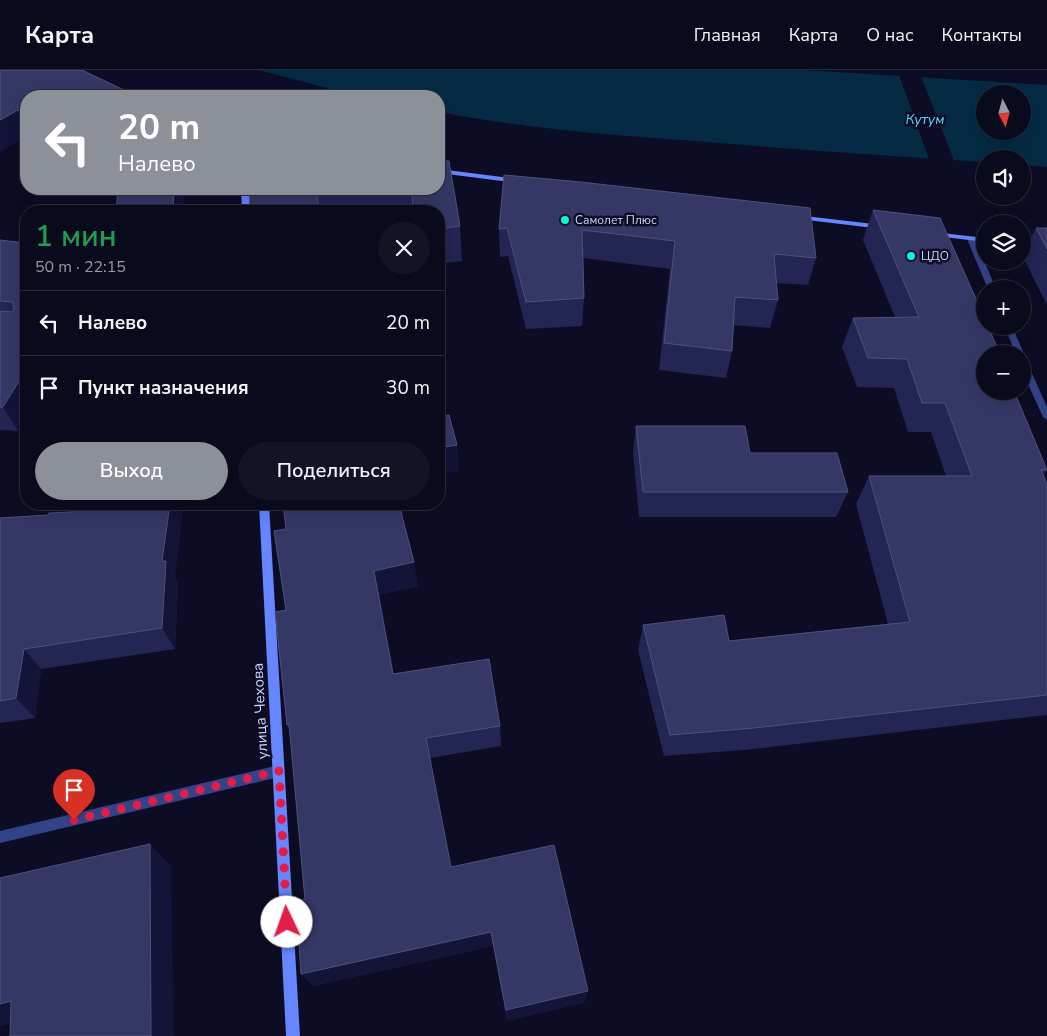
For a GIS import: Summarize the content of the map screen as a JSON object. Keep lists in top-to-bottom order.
{
  "streets": {
    "street": ["улица Чехова"]
  },
  "water": ["Кутум"],
  "places": ["Самолет Плюс", "ЦДО"],
  "north": "bottom",
  "page": {
    "header": "Карта",
    "nav": [
      "Главная",
      "Карта",
      "О нас",
      "Контакты"
    ],
    "map_buttons": ["+", "−"],
    "turn": ["20 m", "Налево"],
    "heading": ["1 мин", "50 m · 22:15"],
    "list": [
      {
        "name": "Налево",
        "value": "20 m"
      },
      {
        "name": "Пункт назначения",
        "value": "30 m"
      }
    ],
    "buttons": ["Выход", "Поделиться"]
  }
}
